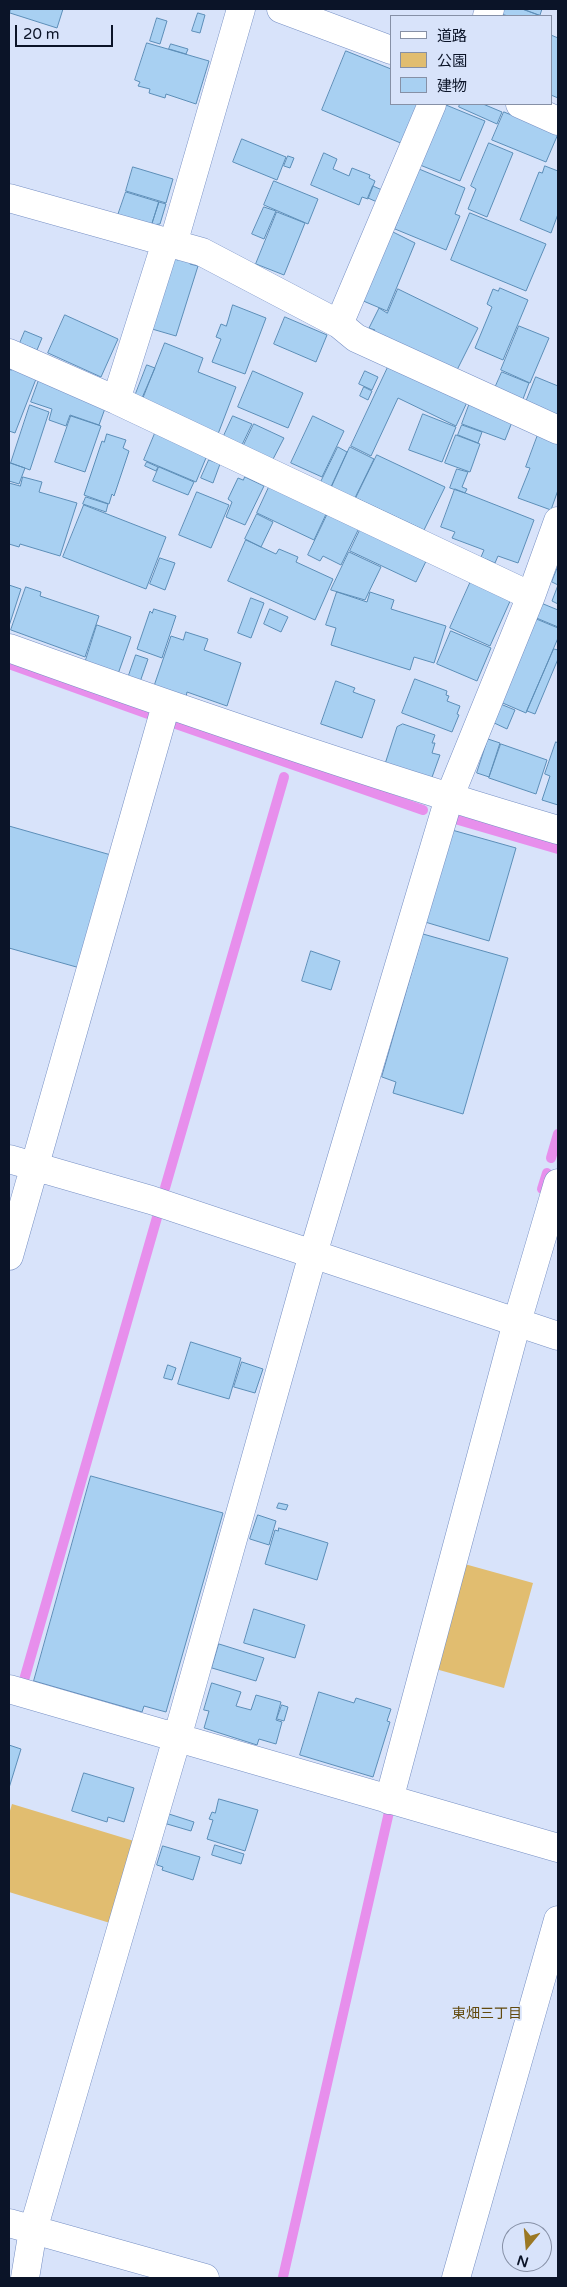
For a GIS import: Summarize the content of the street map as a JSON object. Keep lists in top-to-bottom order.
{
  "districts": ["東畑三丁目"],
  "legend": ["道路", "公園", "建物"],
  "scale_bar": "20 m",
  "north": "bottom"
}
